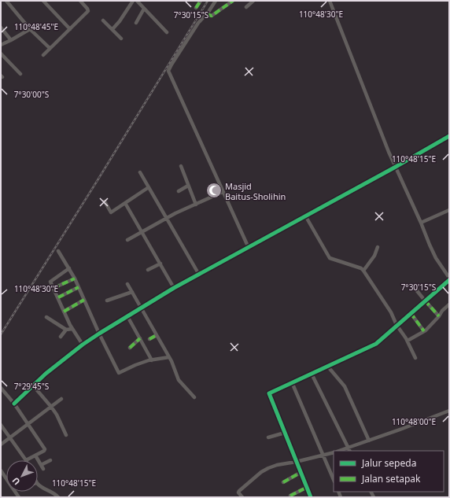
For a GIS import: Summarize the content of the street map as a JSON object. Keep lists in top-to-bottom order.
{
  "places": {
    "mosque": ["Masjid Baitus-Sholihin"]
  },
  "legend": ["Jalur sepeda", "Jalan setapak"],
  "north": "bottom left",
  "coordinates": [
    "110°48'30\"E",
    "7°30'15\"S",
    "110°48'45\"E",
    "7°30'00\"S",
    "110°48'15\"E",
    "7°29'45\"S",
    "110°48'00\"E"
  ]
}
